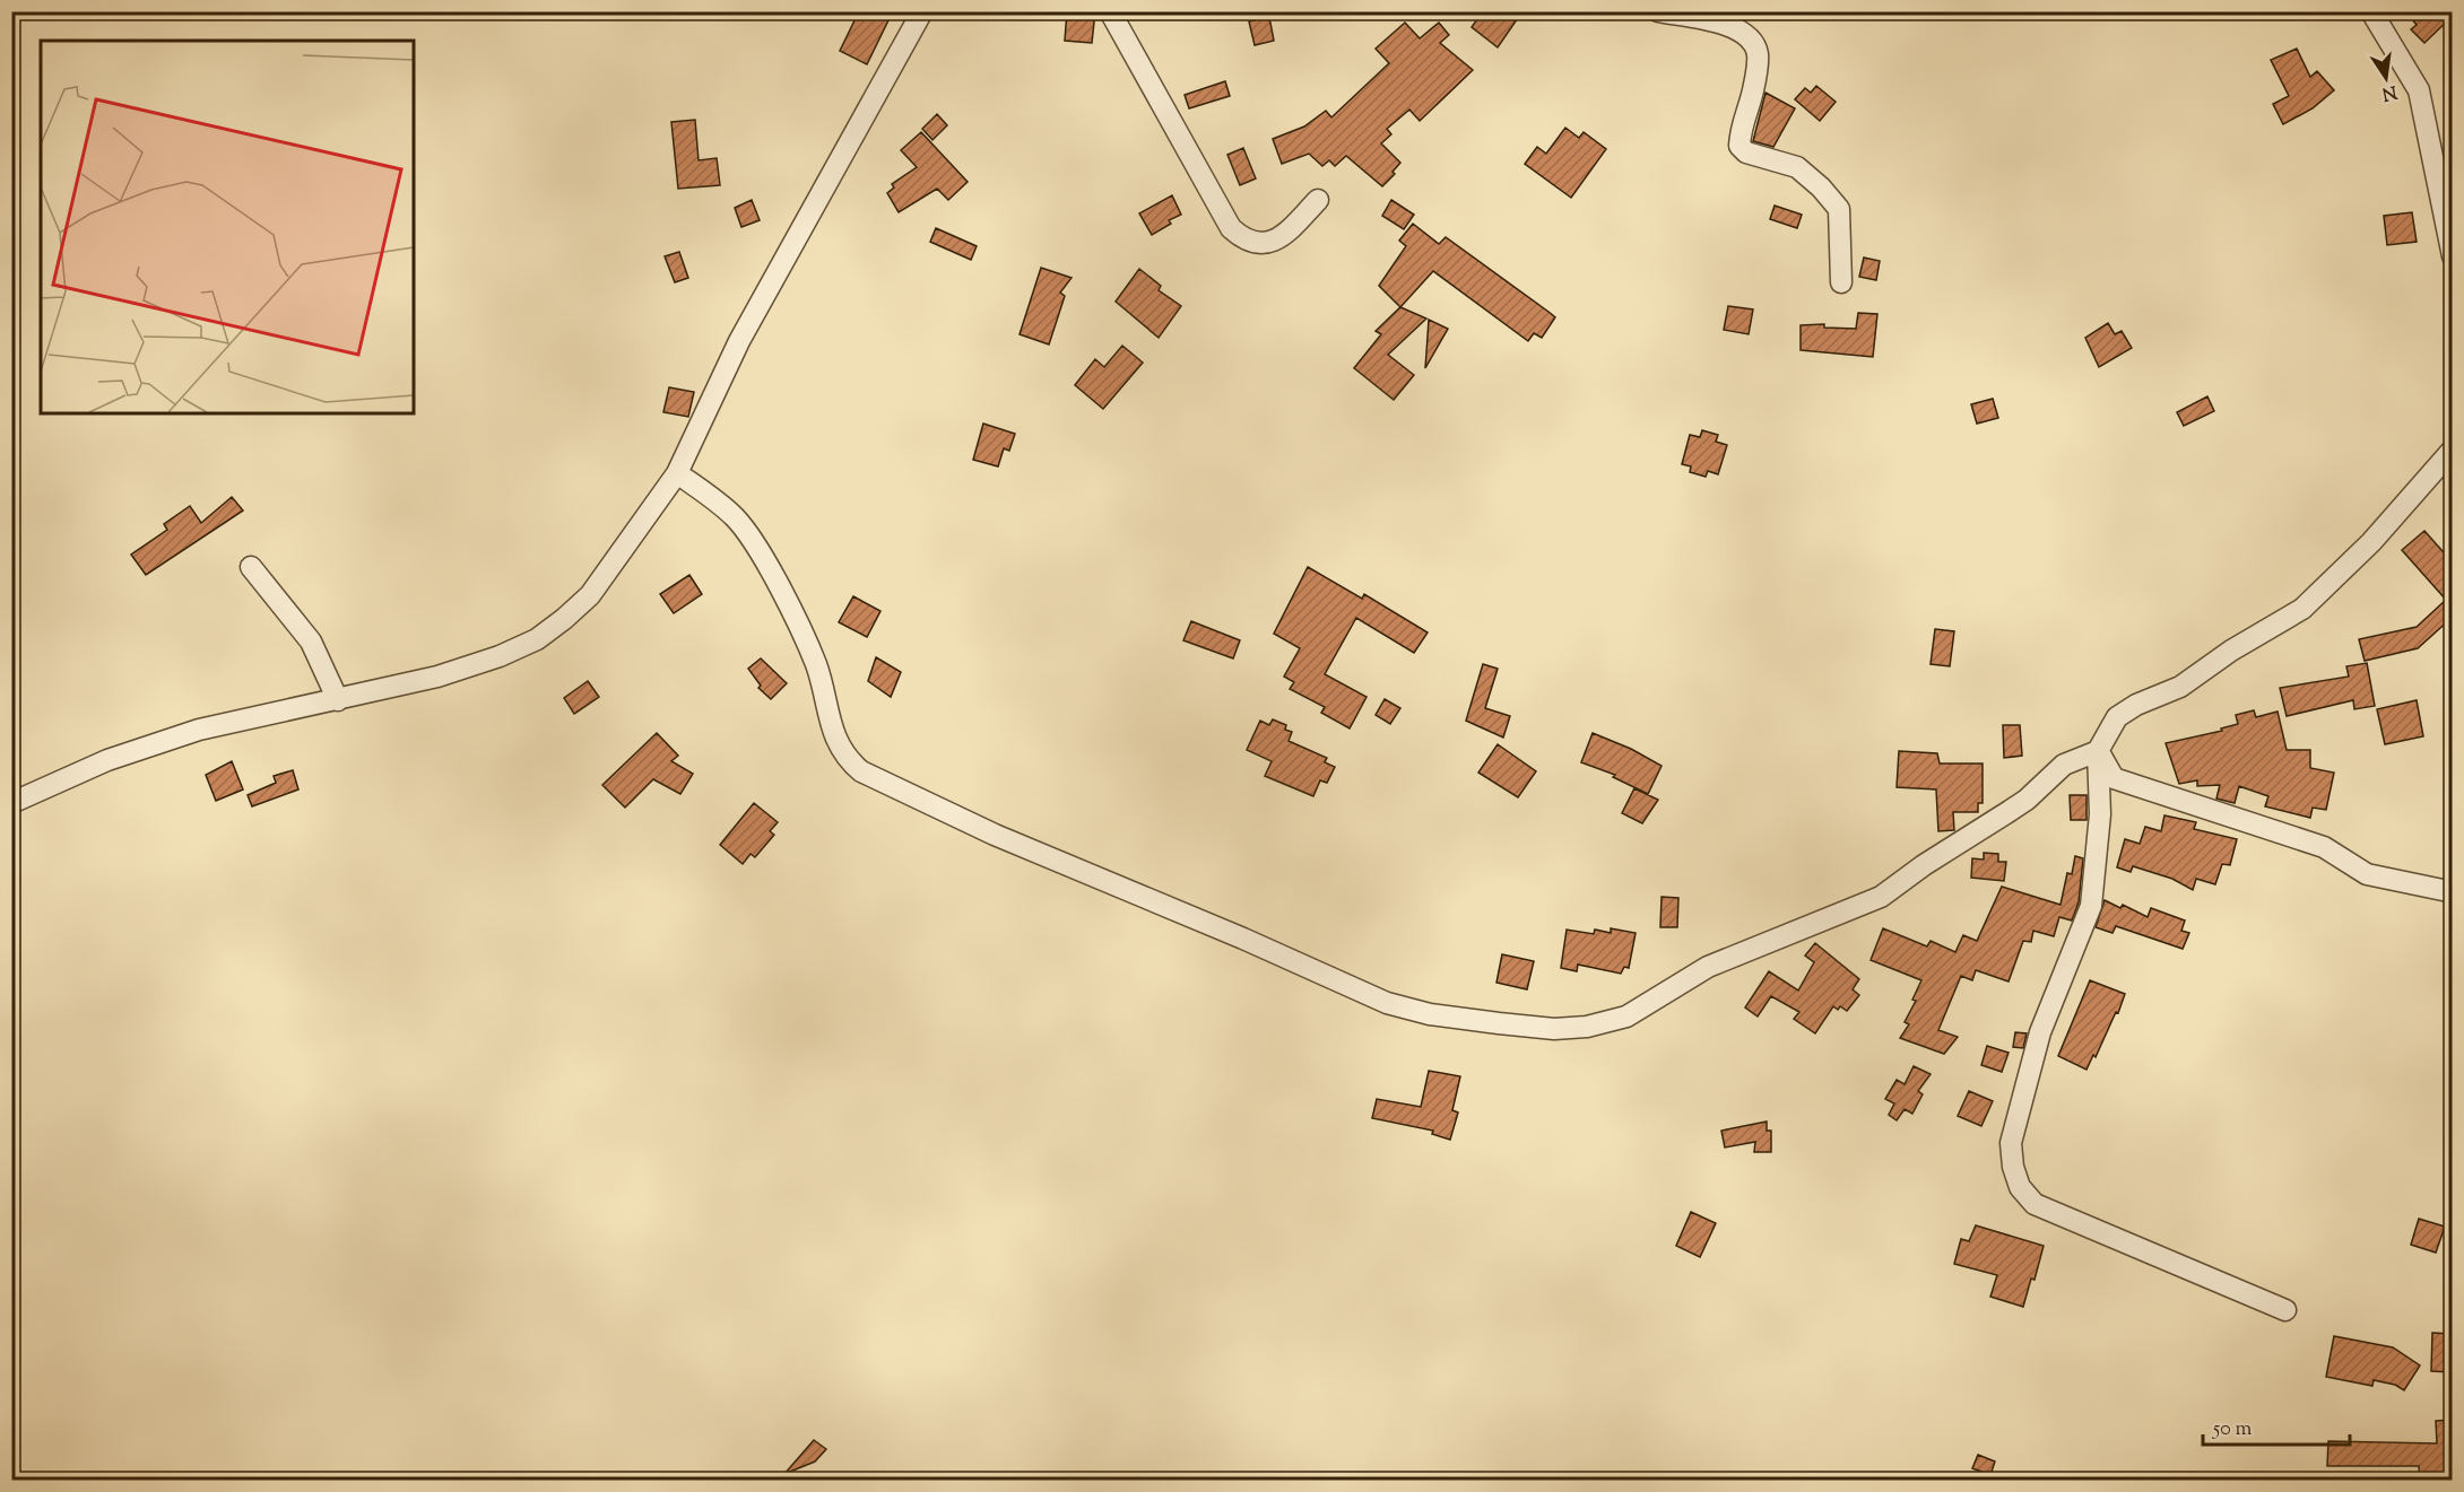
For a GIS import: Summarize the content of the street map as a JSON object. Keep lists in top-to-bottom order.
{
  "scale_bar": "50 m",
  "north": "bottom"
}
